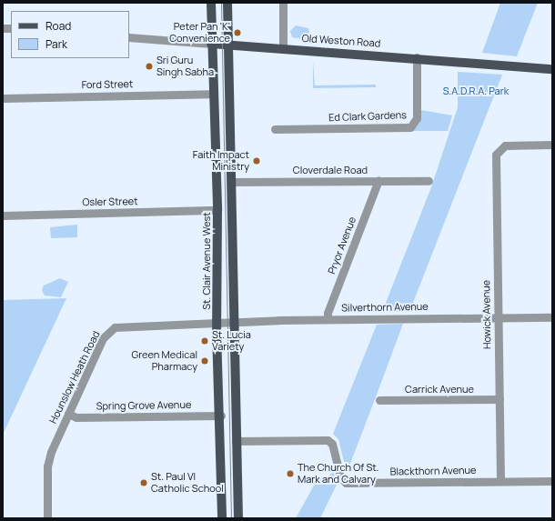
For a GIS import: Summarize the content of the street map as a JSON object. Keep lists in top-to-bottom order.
{
  "streets": {
    "main road": ["Old Weston Road", "St. Clair Avenue West"],
    "street": [
      "Ford Street",
      "Ed Clark Gardens",
      "Cloverdale Road",
      "Osler Street",
      "Pryor Avenue",
      "Silverthorn Avenue",
      "Howick Avenue",
      "Hounslow Heath Road",
      "Carrick Avenue",
      "Spring Grove Avenue",
      "Blackthorn Avenue"
    ]
  },
  "crossings": [
    ["Old Weston Road", "Ed Clark Gardens"],
    ["Old Weston Road", "St. Clair Avenue West"],
    ["Ford Street", "St. Clair Avenue West"],
    ["Cloverdale Road", "Pryor Avenue"],
    ["Osler Street", "St. Clair Avenue West"],
    ["Pryor Avenue", "Silverthorn Avenue"],
    ["St. Clair Avenue West", "Silverthorn Avenue"],
    ["St. Clair Avenue West", "Hounslow Heath Road"],
    ["St. Clair Avenue West", "Spring Grove Avenue"],
    ["Silverthorn Avenue", "Howick Avenue"],
    ["Silverthorn Avenue", "Hounslow Heath Road"],
    ["Howick Avenue", "Carrick Avenue"],
    ["Howick Avenue", "Blackthorn Avenue"],
    ["Hounslow Heath Road", "Spring Grove Avenue"]
  ],
  "parks": ["S.A.D.R.A. Park"],
  "places": [
    "Peter Pan 'K' Convenience",
    "Sri Guru Singh Sabha",
    "Faith Impact Ministry",
    "St. Lucia Variety",
    "Green Medical Pharmacy",
    "The Church Of St. Mark and Calvary",
    "St. Paul VI Catholic School"
  ],
  "legend": ["Road", "Park"]
}
